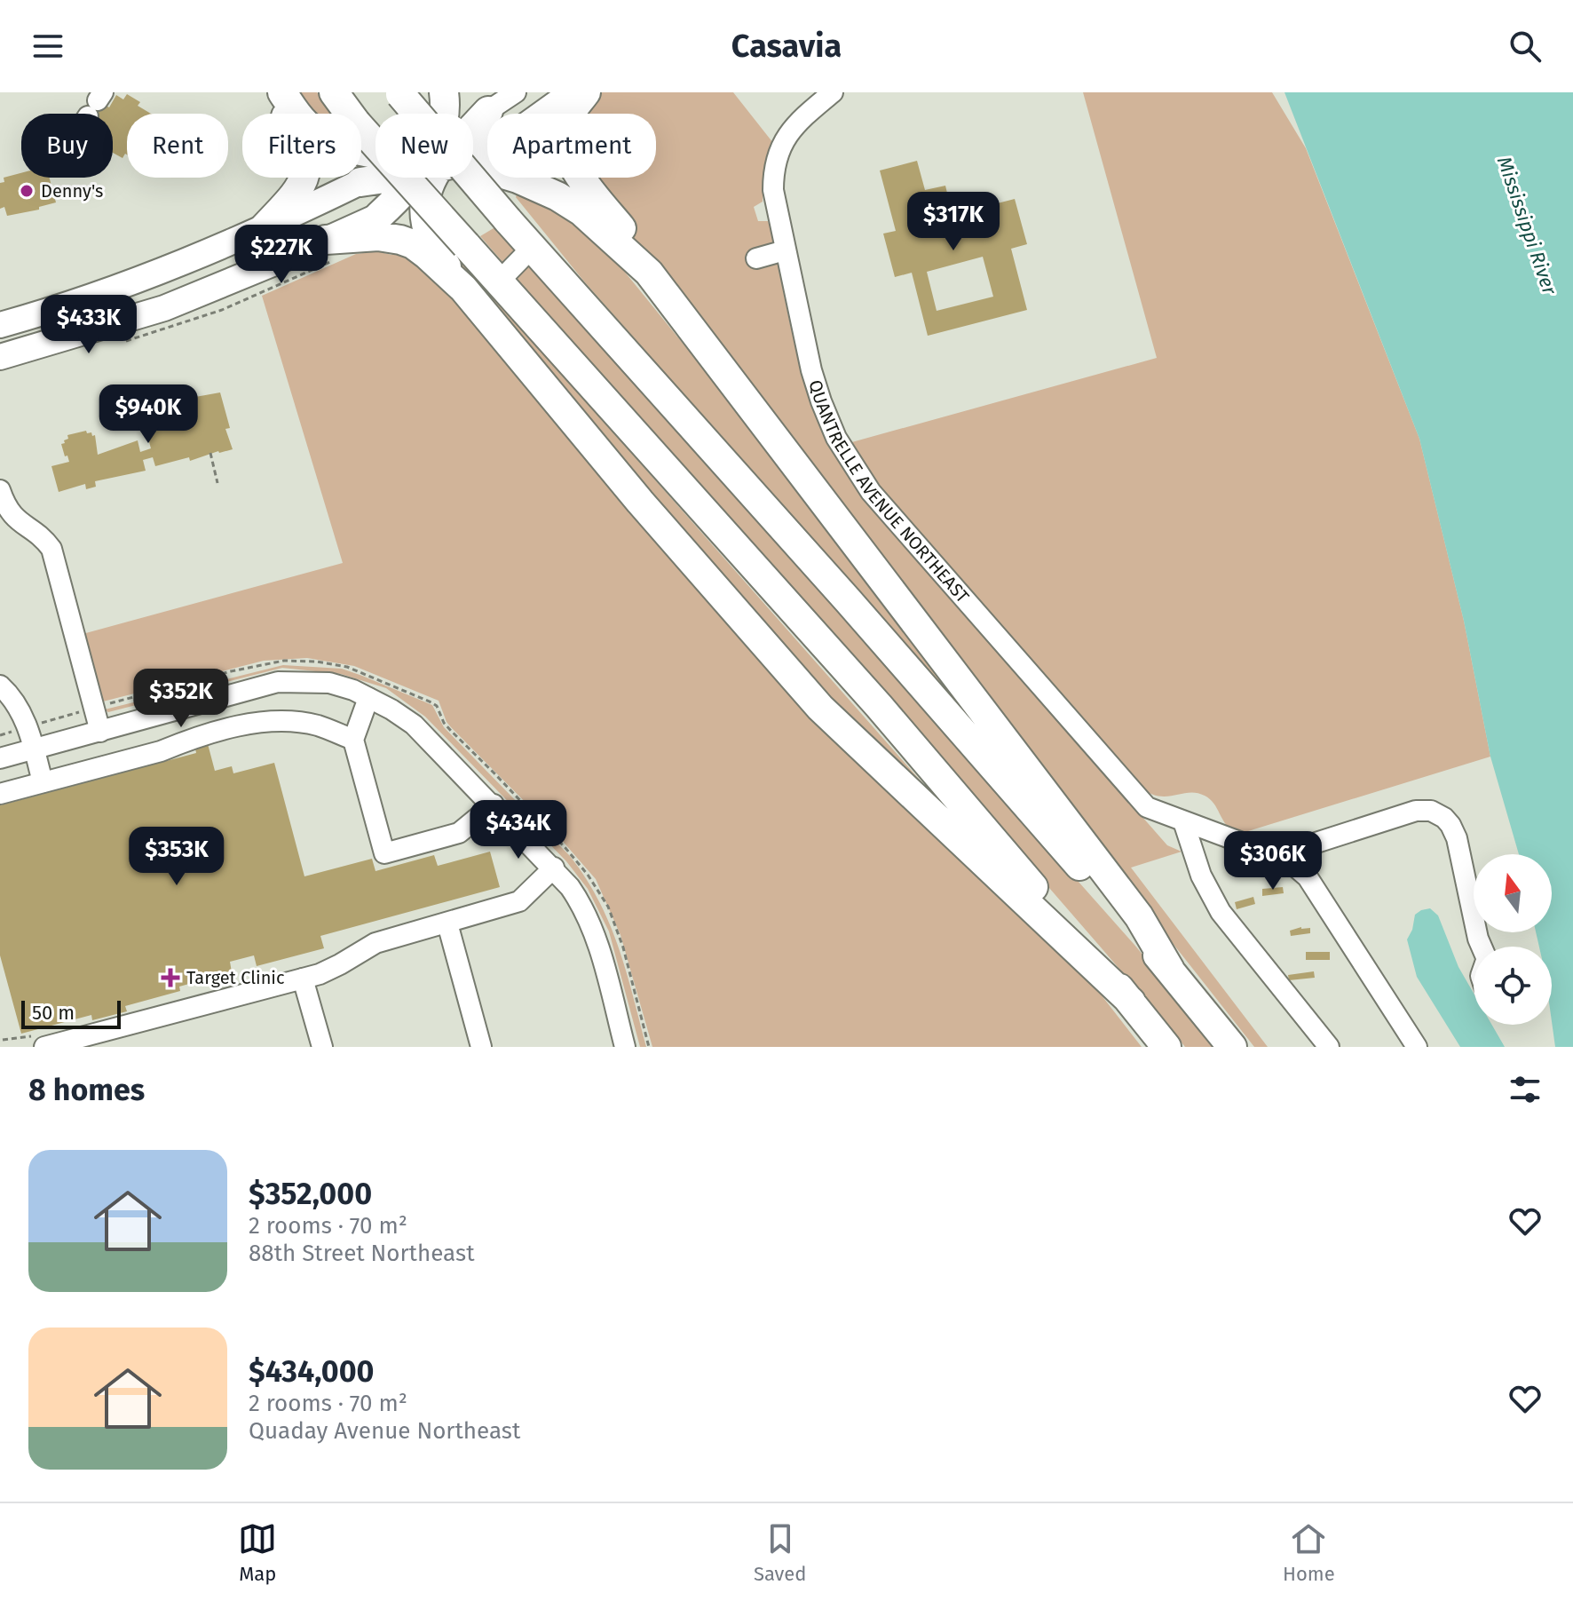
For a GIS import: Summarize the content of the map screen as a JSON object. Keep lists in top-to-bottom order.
{
  "streets": {
    "street": ["QUANTRELLE AVENUE NORTHEAST"]
  },
  "water": ["Mississippi River"],
  "places": {
    "other": ["Denny's"],
    "health": ["Target Clinic"]
  },
  "scale_bar": "50 m",
  "north": "top",
  "page": {
    "header": "Casavia",
    "chip": [
      "Buy",
      "Rent",
      "Filters",
      "New",
      "Apartment"
    ],
    "price": [
      "$317K",
      "$227K",
      "$433K",
      "$940K",
      "$352K",
      "$434K",
      "$353K",
      "$306K"
    ],
    "scale": "50 m",
    "heading": "8 homes",
    "list": [
      {
        "name": "$352,000",
        "note": "2 rooms · 70 m² · 88th Street Northeast"
      },
      {
        "name": "$434,000",
        "note": "2 rooms · 70 m² · Quaday Avenue Northeast"
      }
    ],
    "tabs": ["Map", "Saved", "Home"]
  }
}
